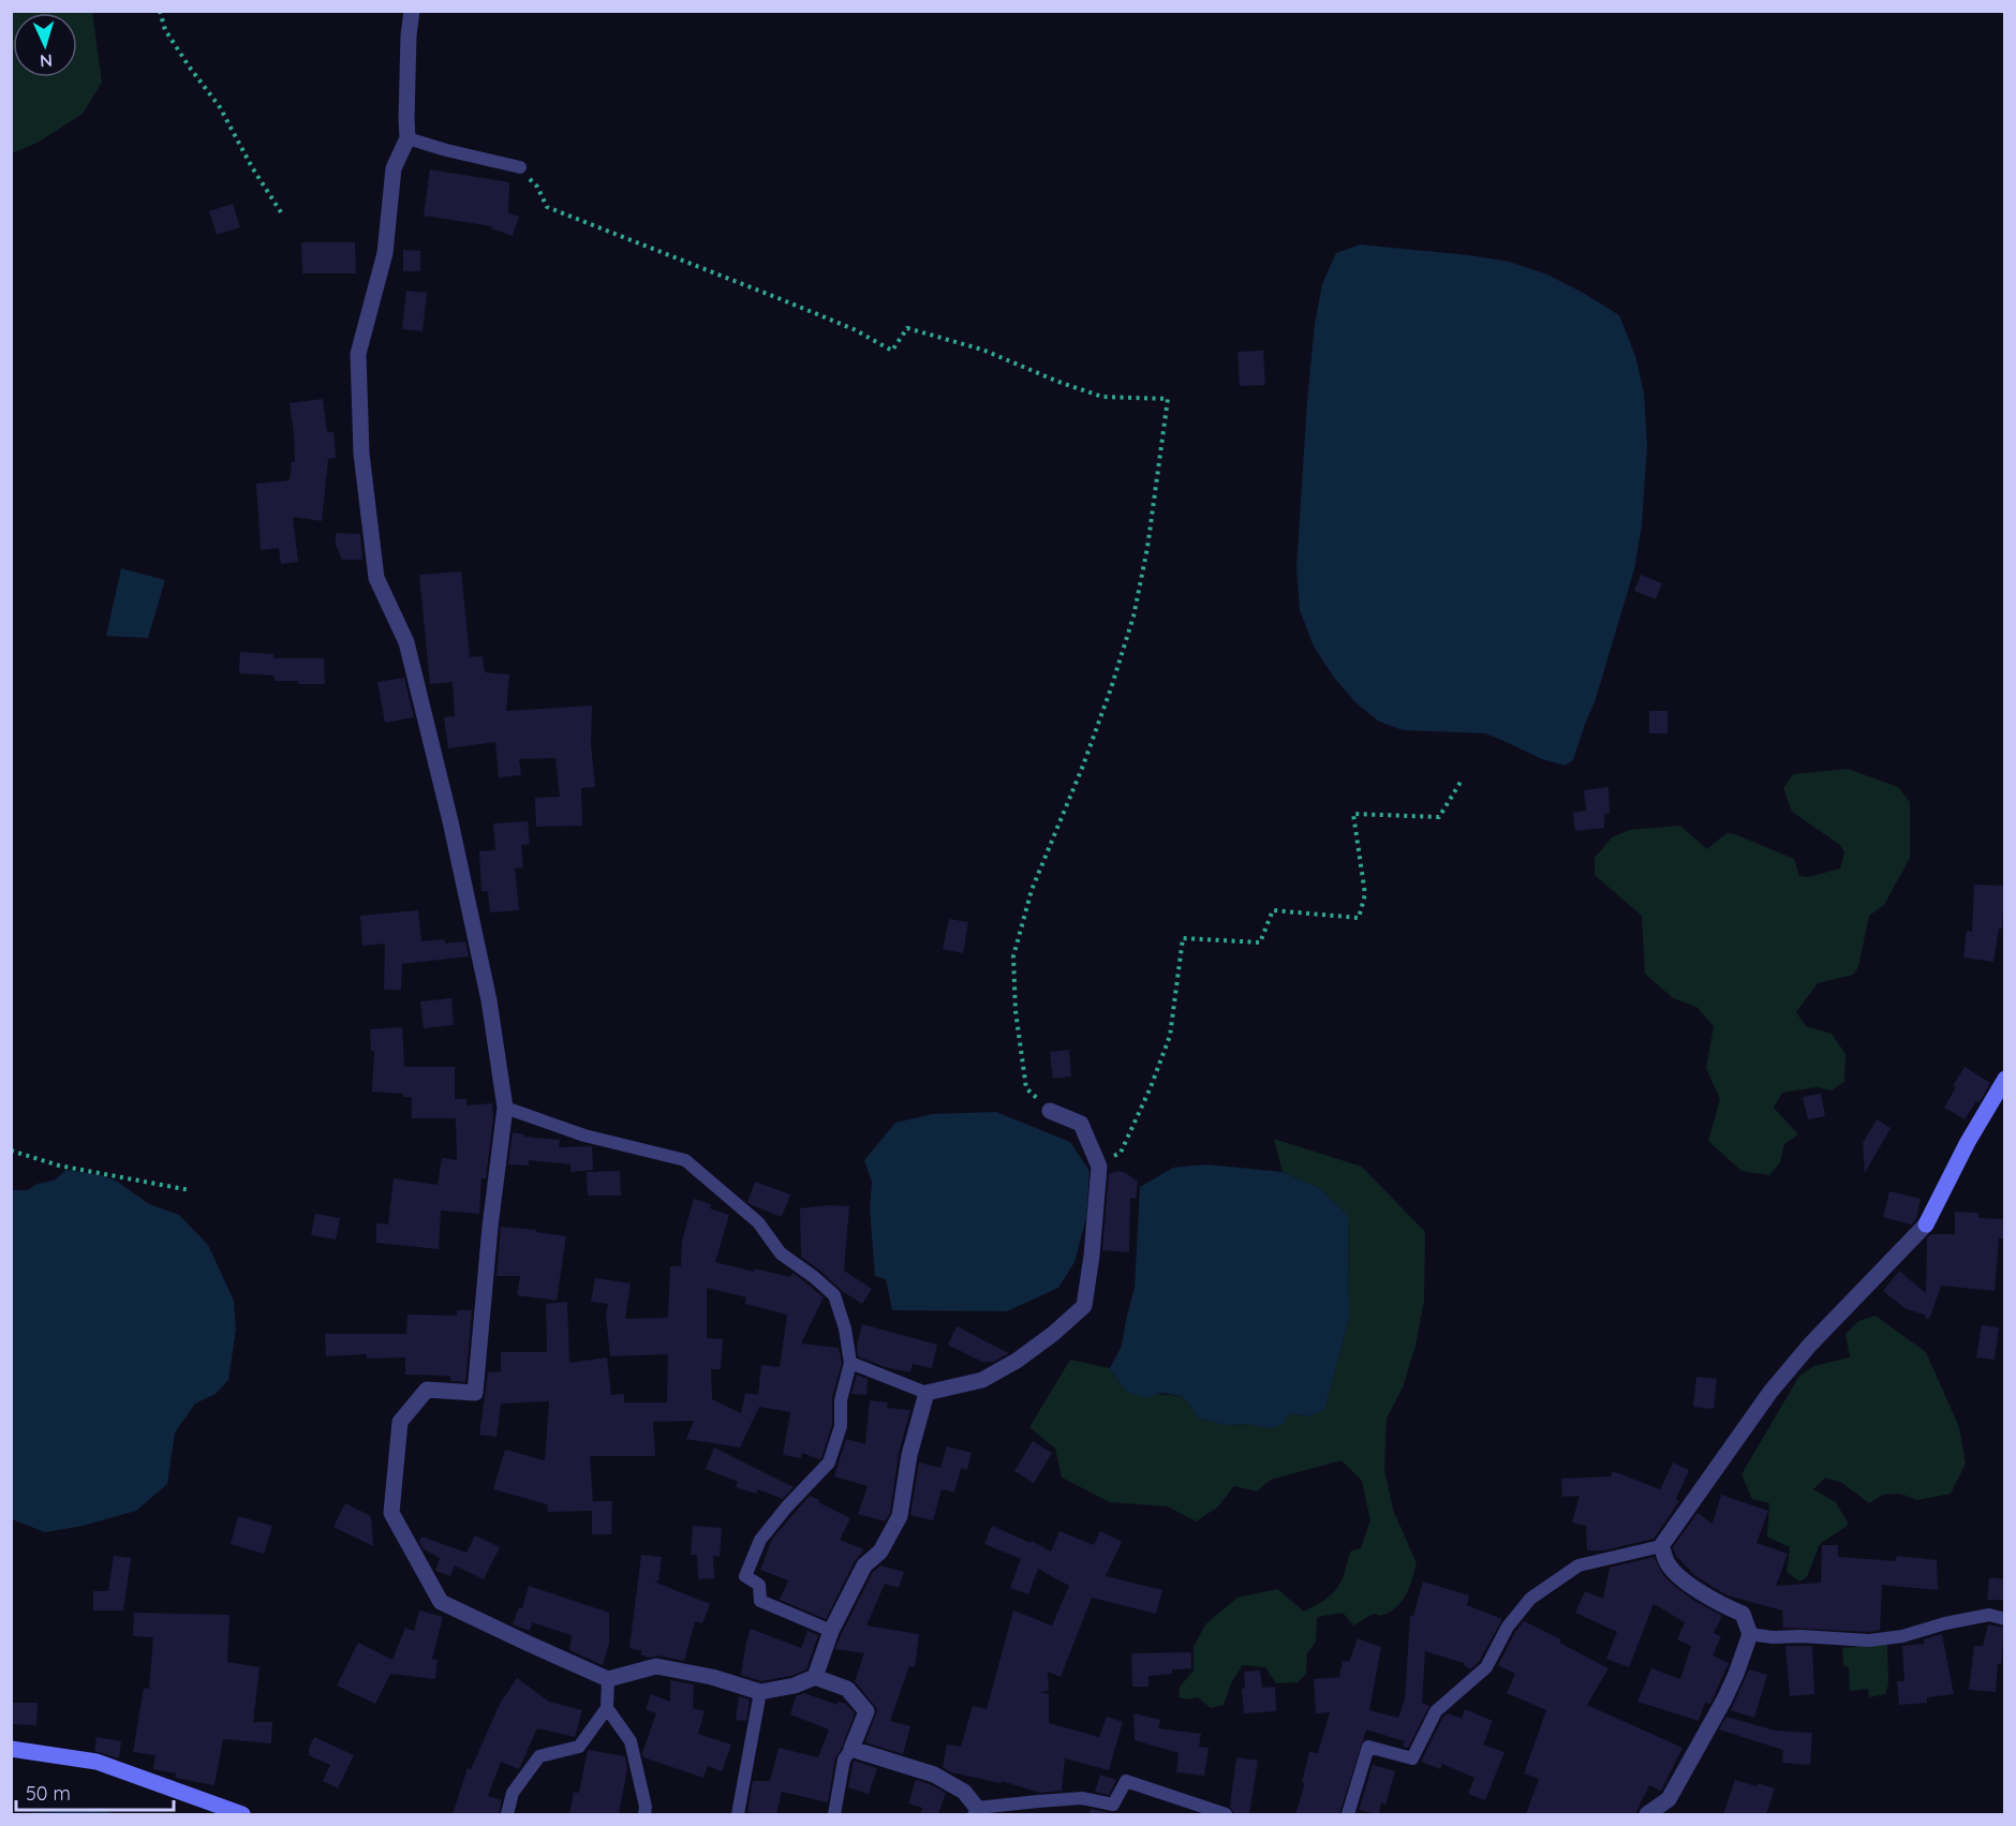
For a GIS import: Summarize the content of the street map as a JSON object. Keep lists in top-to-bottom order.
{
  "scale_bar": "50 m",
  "north": "bottom"
}
